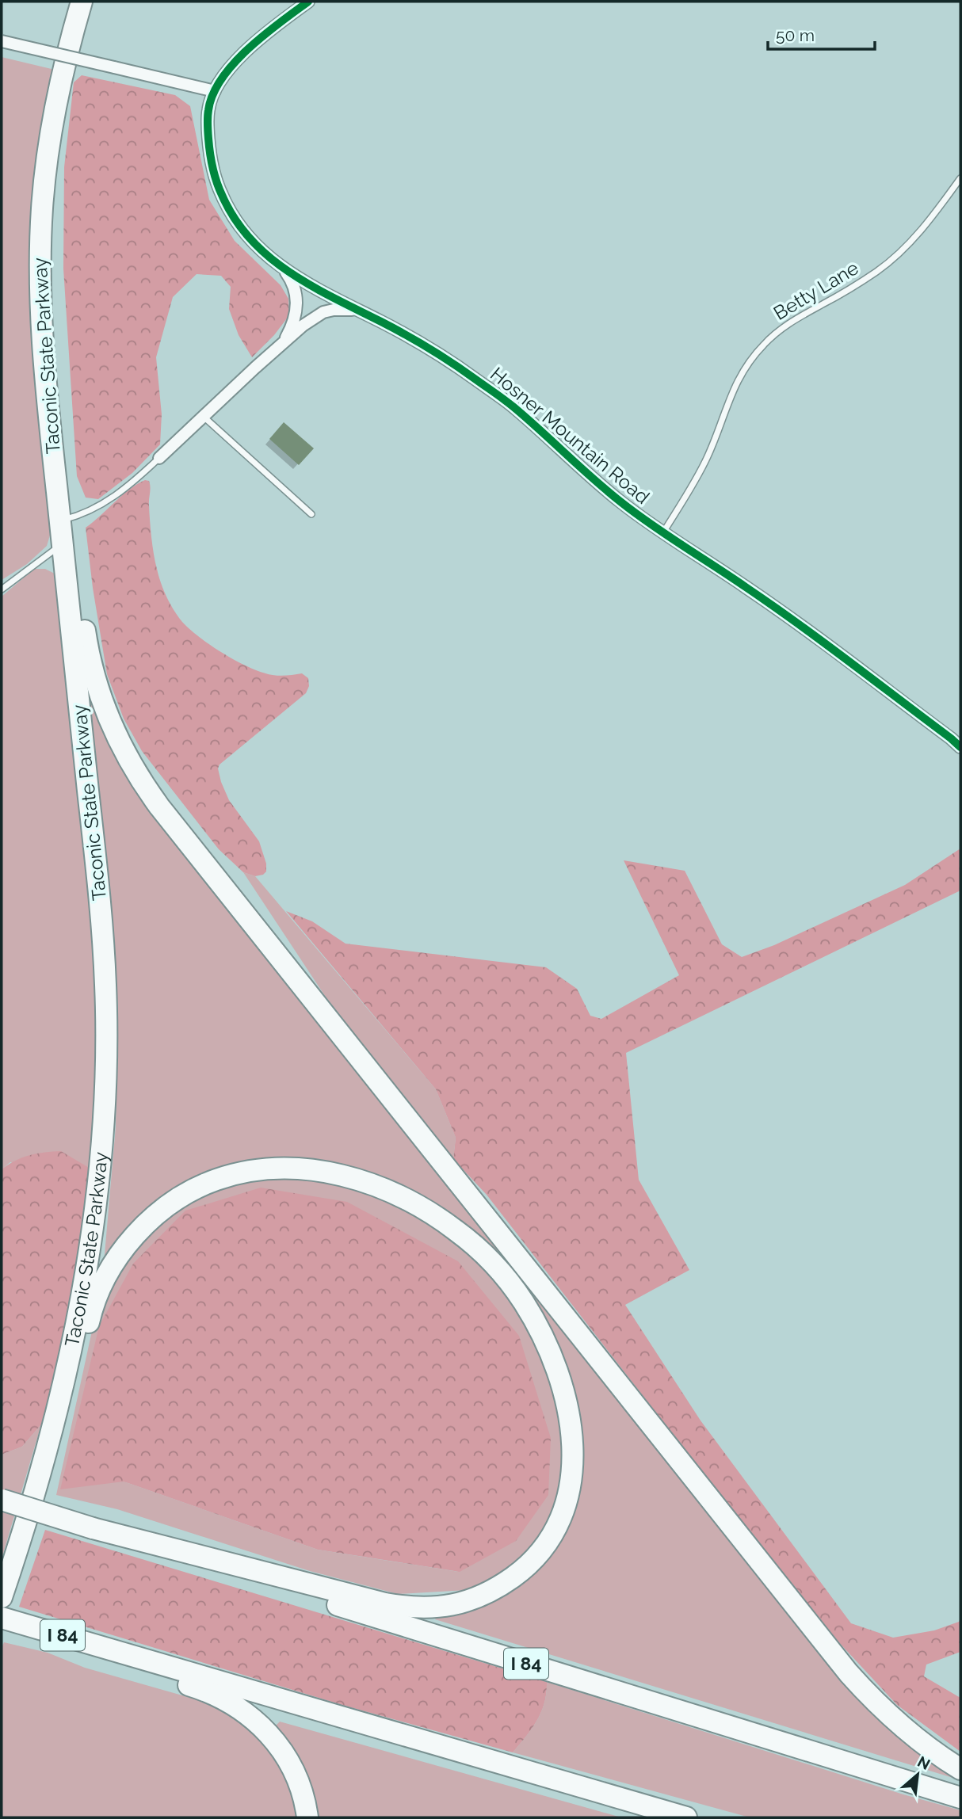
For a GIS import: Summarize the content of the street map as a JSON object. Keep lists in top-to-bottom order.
{
  "streets": {
    "highway": ["Taconic State Parkway", "I 84"],
    "street": ["Hosner Mountain Road"],
    "lane": ["Betty Lane"]
  },
  "crossings": [
    ["Betty Lane", "Hosner Mountain Road"]
  ],
  "scale_bar": "50 m",
  "north": "top right"
}
